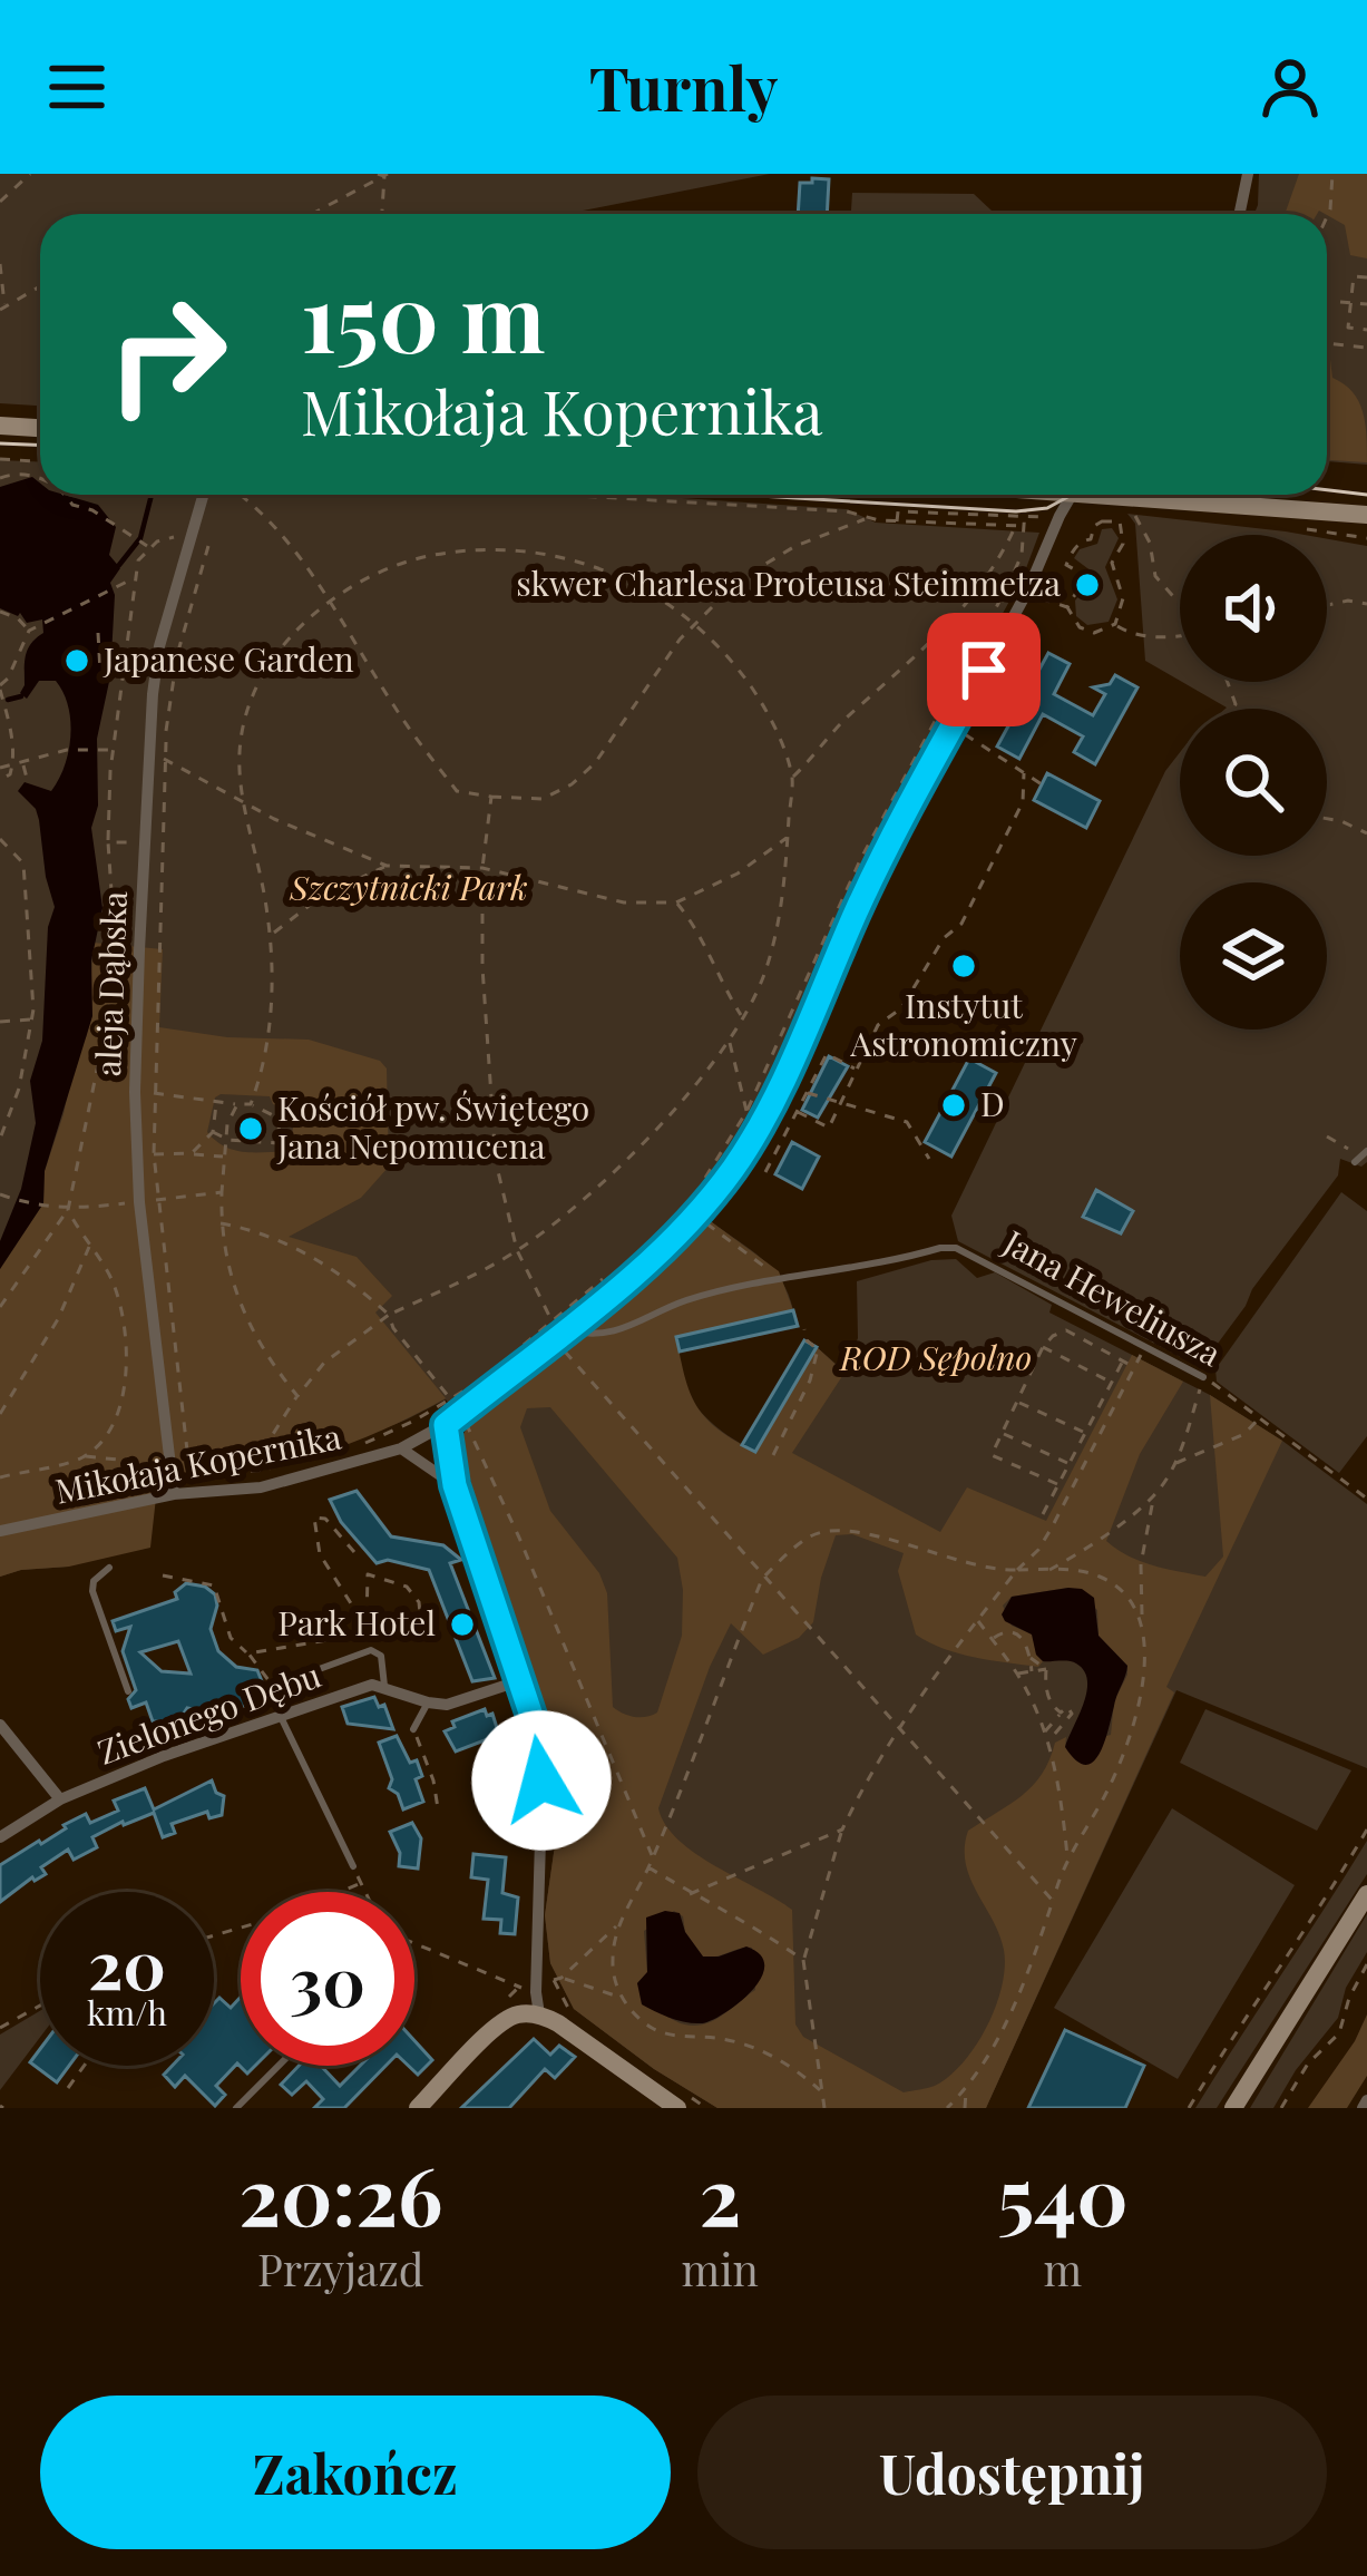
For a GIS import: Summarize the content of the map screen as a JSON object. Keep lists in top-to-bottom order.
{
  "streets": {
    "street": ["aleja Dąbska", "Mikołaja Kopernika", "Zielonego Dębu"],
    "lane": ["Jana Heweliusza"]
  },
  "crossings": [
    ["aleja Dąbska", "Mikołaja Kopernika"],
    ["Jana Heweliusza", "Mikołaja Kopernika"]
  ],
  "parks": ["Szczytnicki Park", "ROD Sępolno"],
  "places": [
    "skwer Charlesa Proteusa Steinmetza",
    "Japanese Garden",
    "Instytut Astronomiczny",
    "D",
    "Kościół pw. Świętego Jana Nepomucena",
    "Park Hotel"
  ],
  "page": {
    "header": "Turnly",
    "turn": ["150 m", "Mikołaja Kopernika"],
    "speed": "20 km/h",
    "limit": "30",
    "eta": [
      "20:26",
      "Przyjazd",
      "2",
      "min",
      "540",
      "m"
    ],
    "buttons": ["Zakończ", "Udostępnij"]
  }
}
